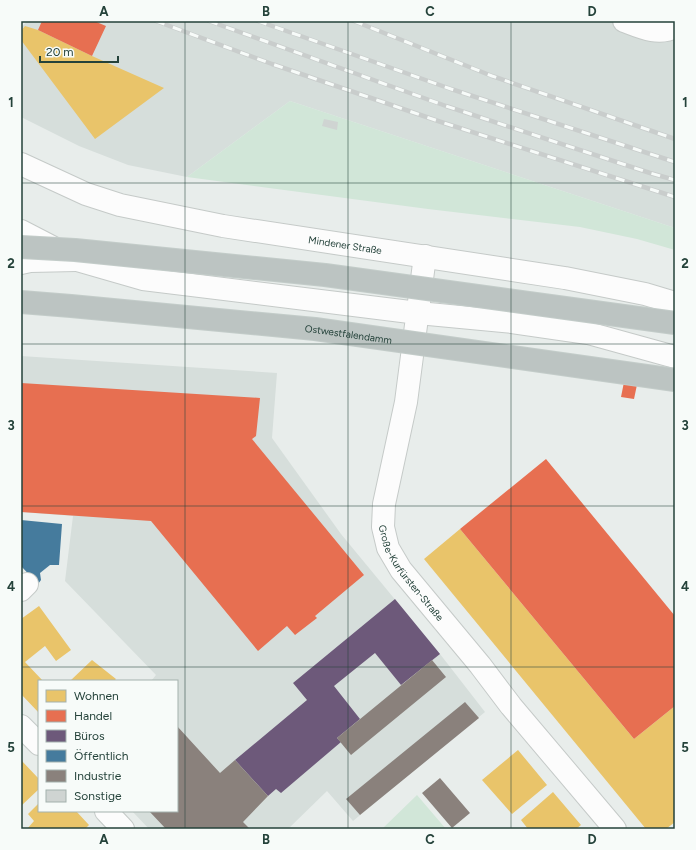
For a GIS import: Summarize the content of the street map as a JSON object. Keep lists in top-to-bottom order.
{
  "streets": {
    "highway": ["Ostwestfalendamm"],
    "street": ["Mindener Straße", "Große-Kurfürsten-Straße"]
  },
  "crossings": [
    ["Mindener Straße", "Große-Kurfürsten-Straße"]
  ],
  "legend": [
    "Wohnen",
    "Handel",
    "Büros",
    "Öffentlich",
    "Industrie",
    "Sonstige"
  ],
  "scale_bar": "20 m",
  "grid": {
    "columns": [
      "A",
      "B",
      "C",
      "D"
    ],
    "rows": [
      "1",
      "2",
      "3",
      "4",
      "5"
    ]
  }
}
